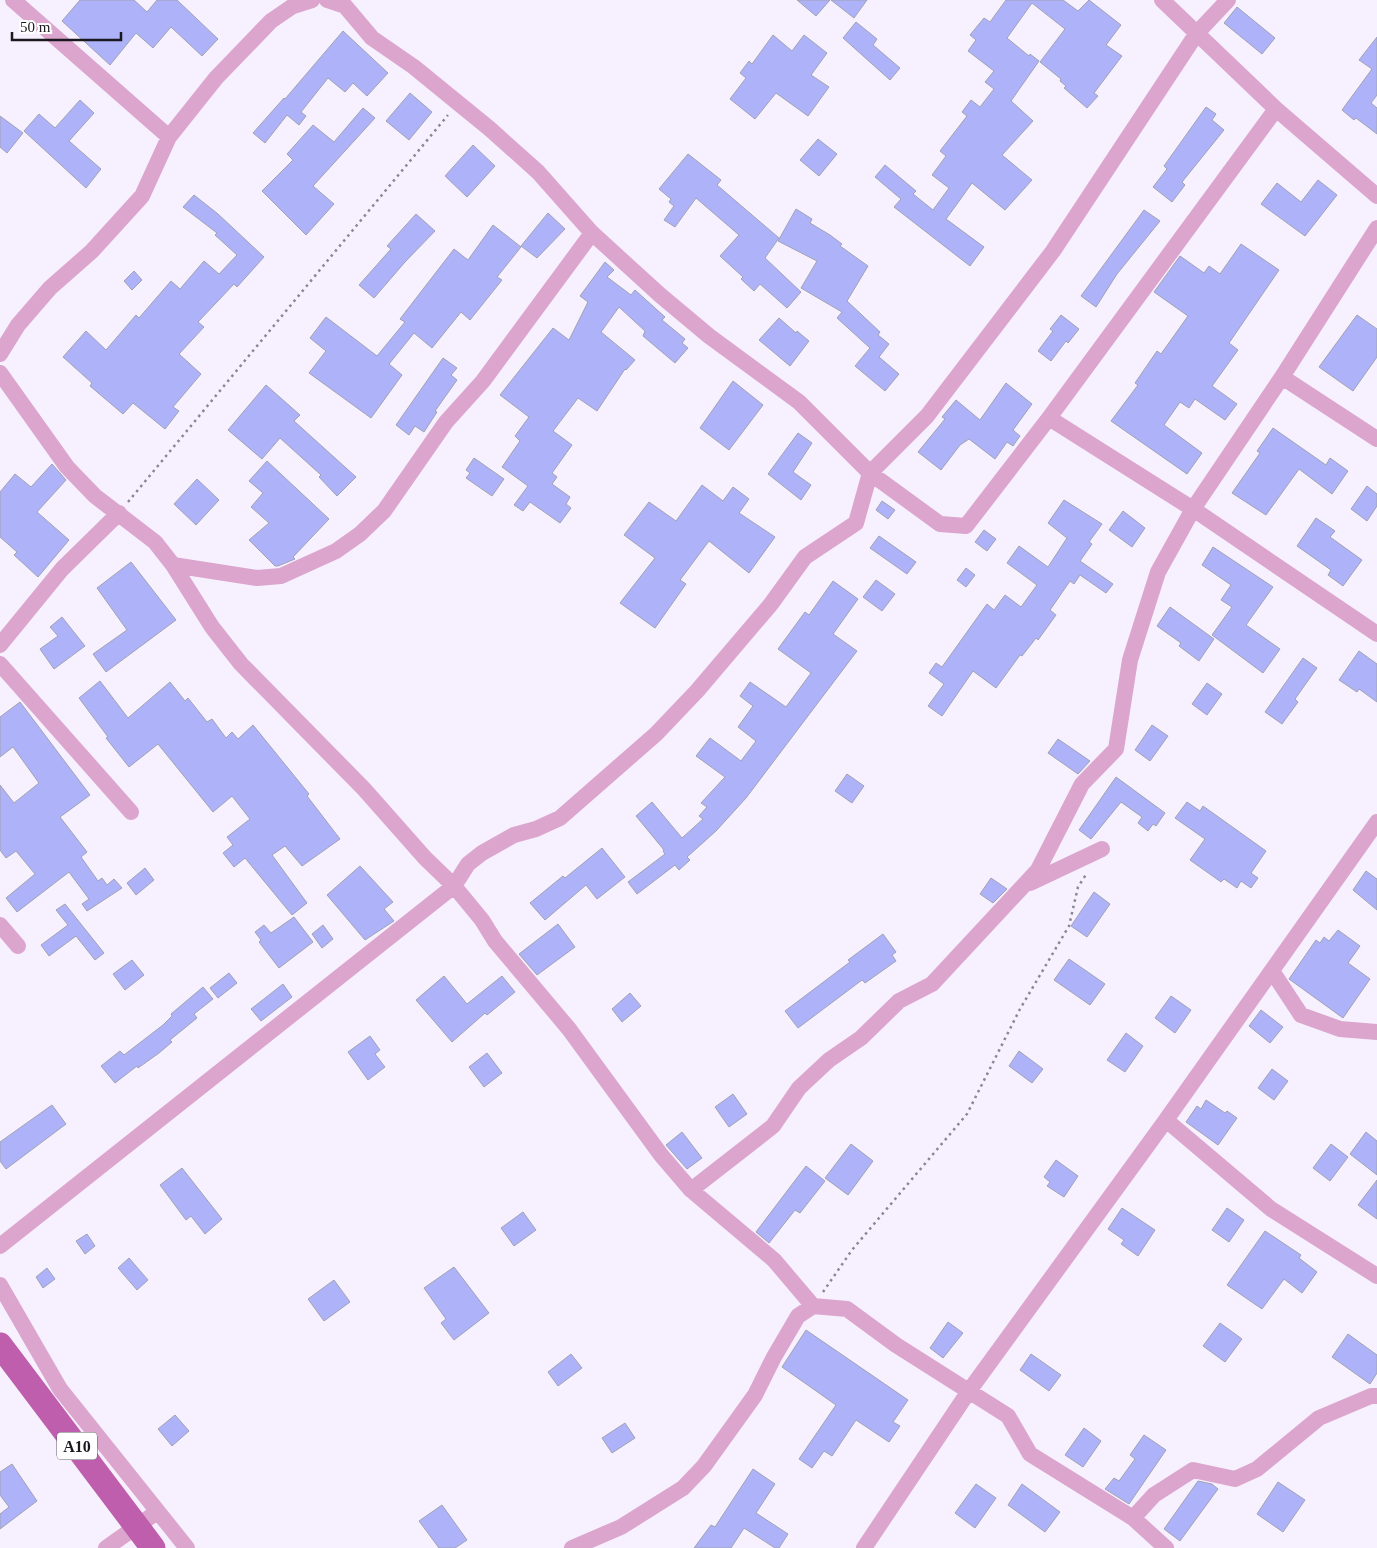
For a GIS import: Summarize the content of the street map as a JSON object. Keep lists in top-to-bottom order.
{
  "streets": {
    "main road": ["A10"]
  },
  "scale_bar": "50 m"
}
